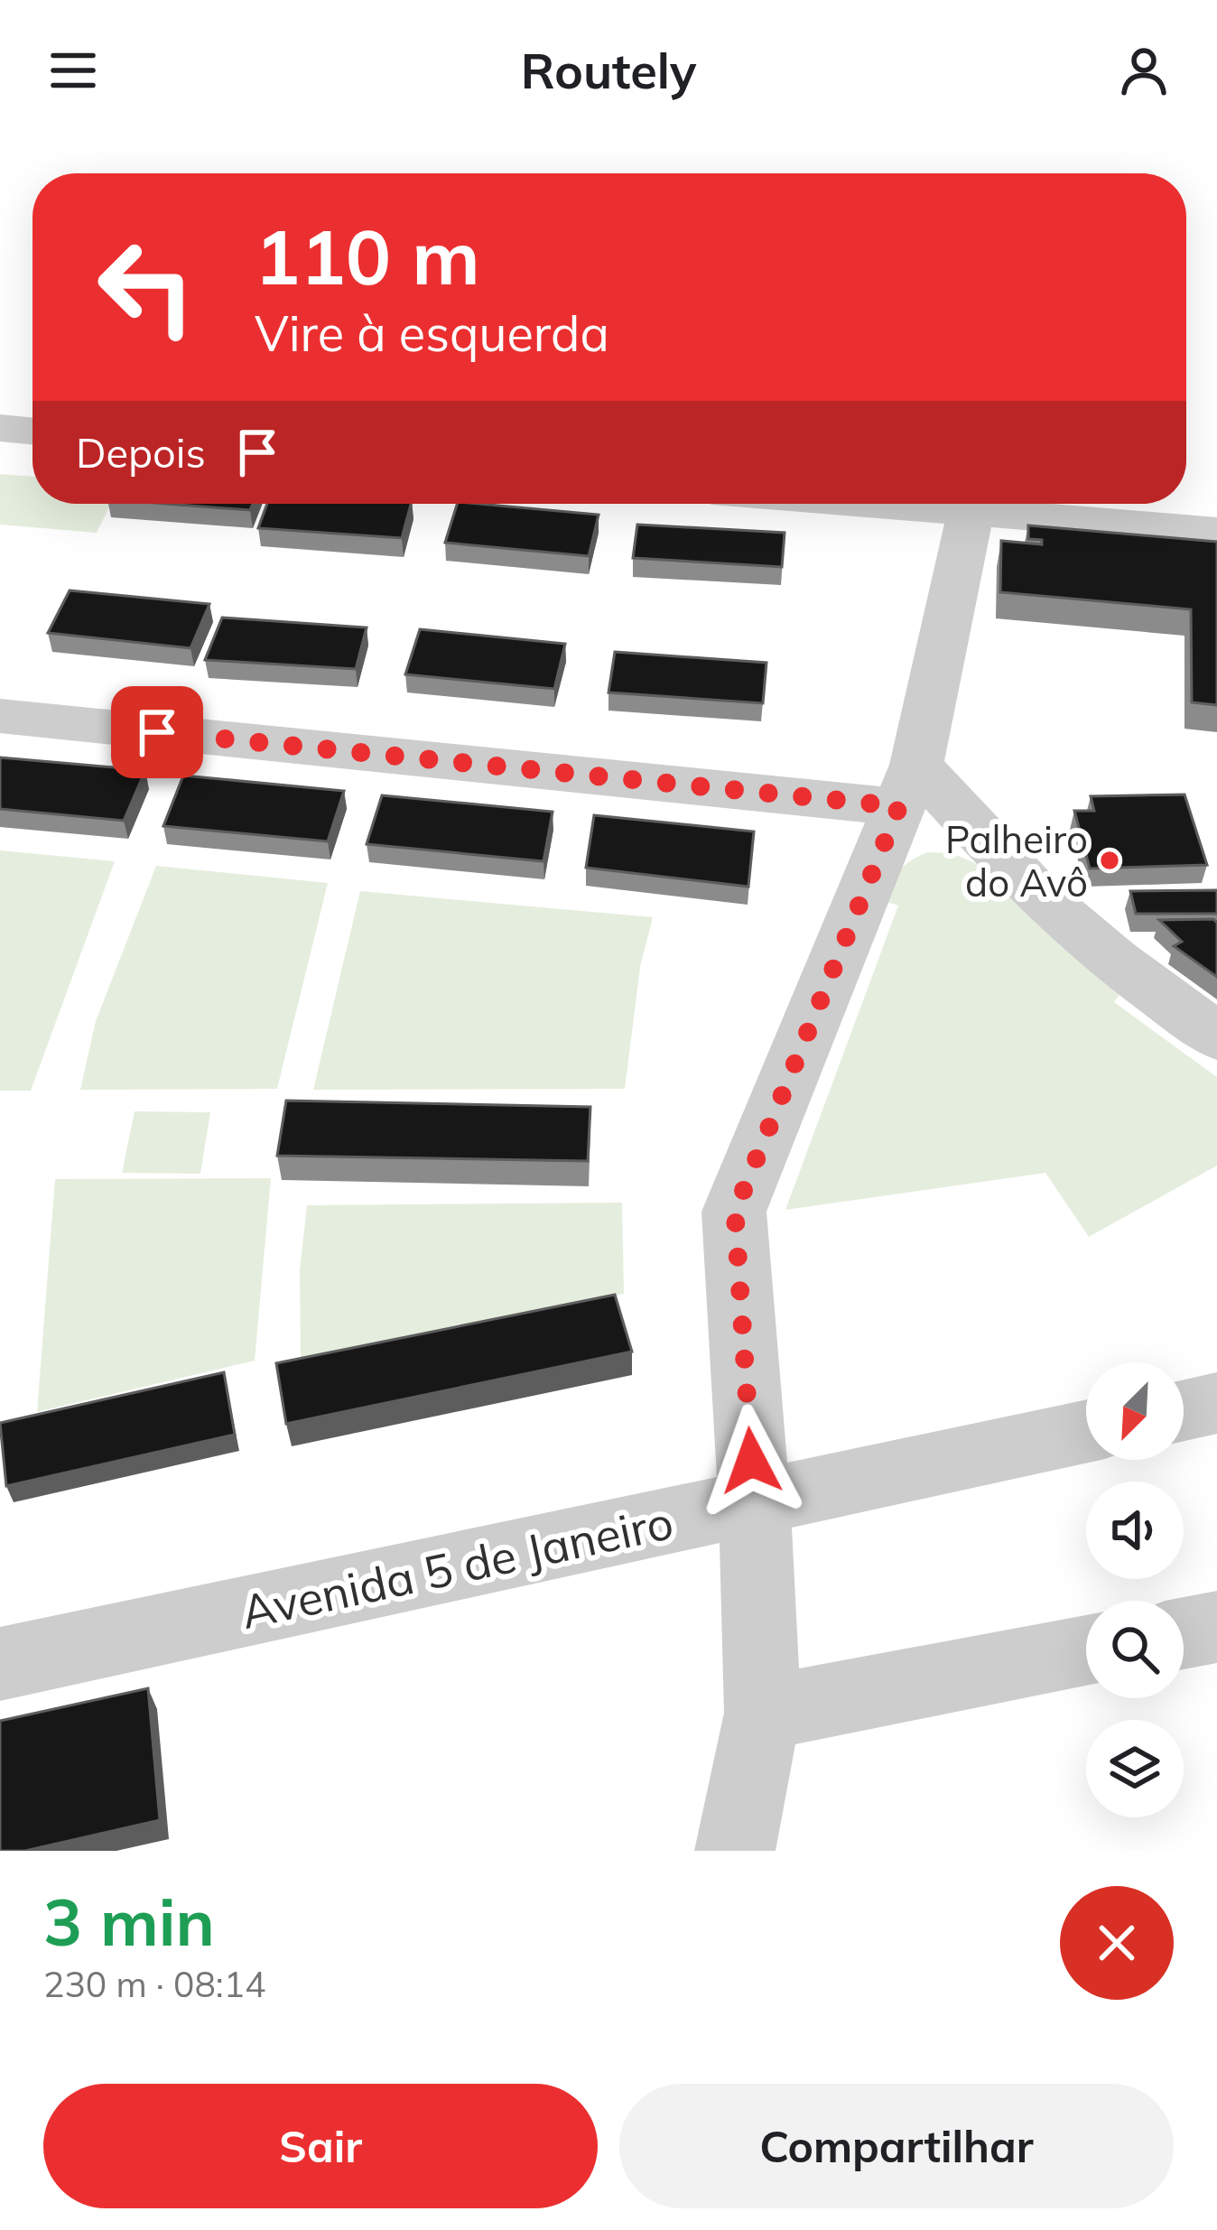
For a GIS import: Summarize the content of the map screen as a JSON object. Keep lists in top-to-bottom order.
{
  "streets": {
    "street": ["Avenida 5 de Janeiro"]
  },
  "places": ["Palheiro do Avô"],
  "north": "bottom left",
  "page": {
    "header": "Routely",
    "turn": ["110 m", "Vire à esquerda"],
    "then": "Depois",
    "heading": ["3 min", "230 m · 08:14"],
    "buttons": ["Sair", "Compartilhar"]
  }
}
